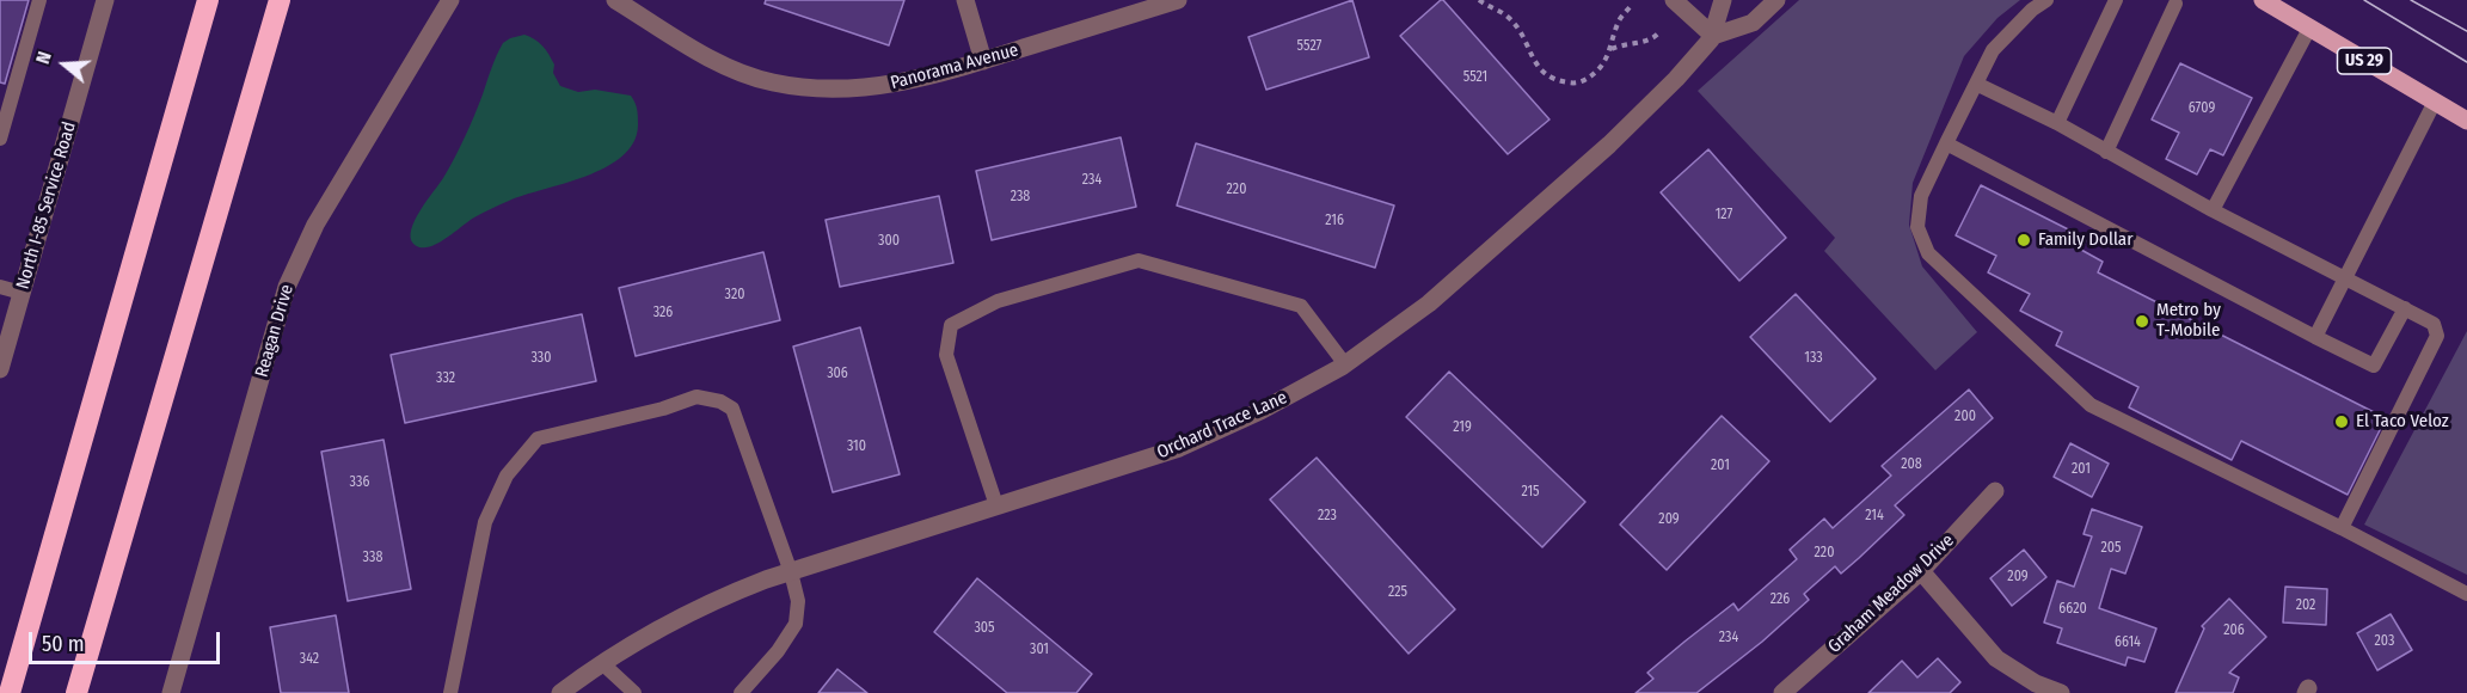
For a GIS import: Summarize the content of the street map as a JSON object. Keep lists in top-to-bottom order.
{
  "streets": {
    "main road": ["US 29"],
    "street": [
      "Panorama Avenue",
      "North I-85 Service Road",
      "Reagan Drive",
      "Orchard Trace Lane",
      "Graham Meadow Drive"
    ]
  },
  "places": ["Family Dollar", "Metro by T-Mobile", "El Taco Veloz"],
  "house_numbers": [
    "5527",
    "5521",
    "6709",
    "234",
    "220",
    "238",
    "127",
    "216",
    "300",
    "320",
    "326",
    "330",
    "133",
    "306",
    "332",
    "200",
    "219",
    "310",
    "208",
    "201",
    "201",
    "336",
    "215",
    "223",
    "214",
    "209",
    "205",
    "220",
    "338",
    "209",
    "225",
    "226",
    "202",
    "6620",
    "305",
    "206",
    "234",
    "203",
    "6614",
    "301",
    "342"
  ],
  "scale_bar": "50 m",
  "north": "left"
}
